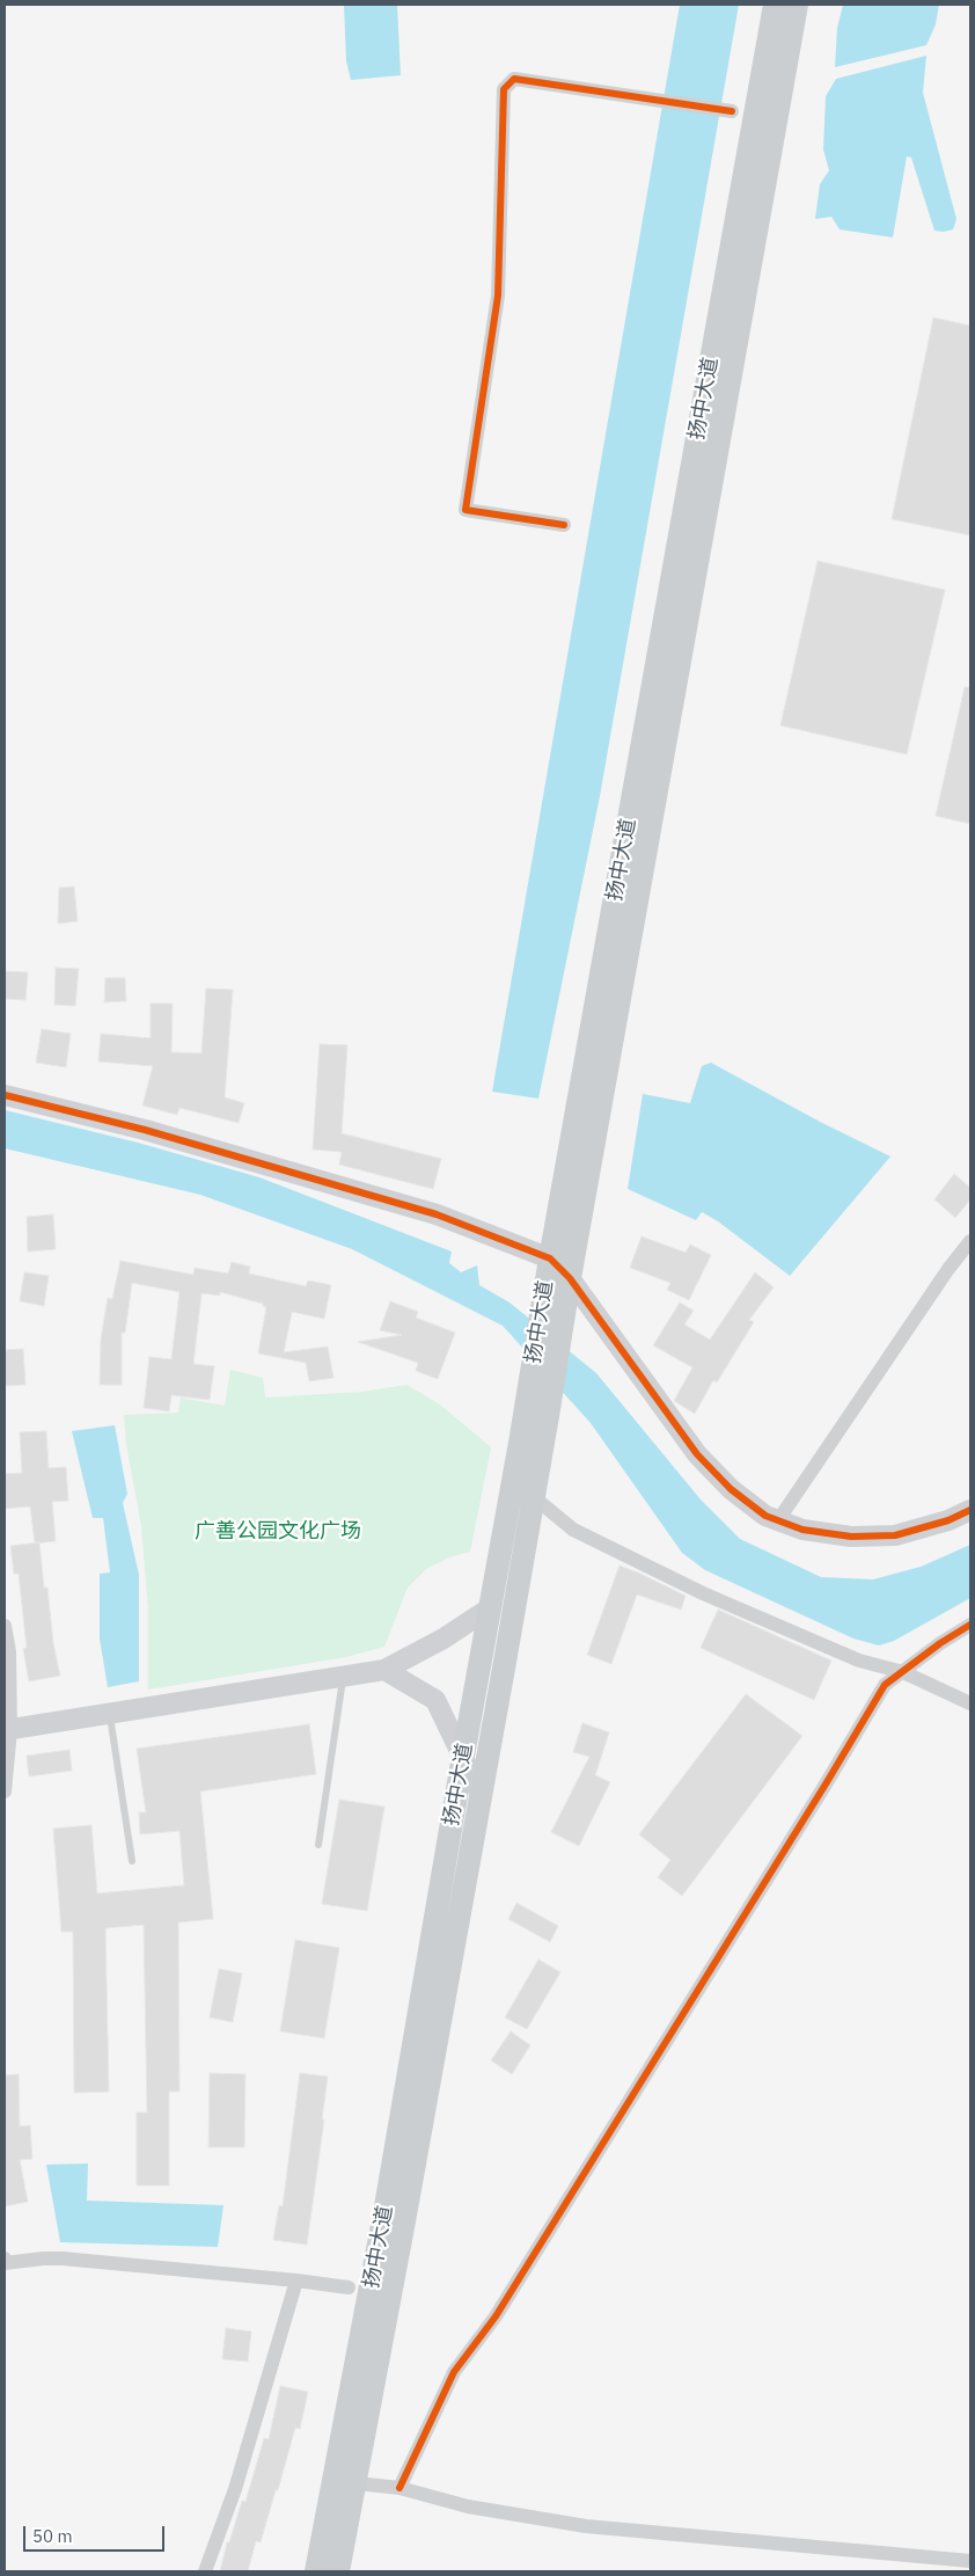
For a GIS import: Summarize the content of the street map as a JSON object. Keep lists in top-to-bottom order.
{
  "streets": {
    "main road": ["扬中大道"]
  },
  "parks": ["广善公园文化广场"],
  "scale_bar": "50 m"
}
